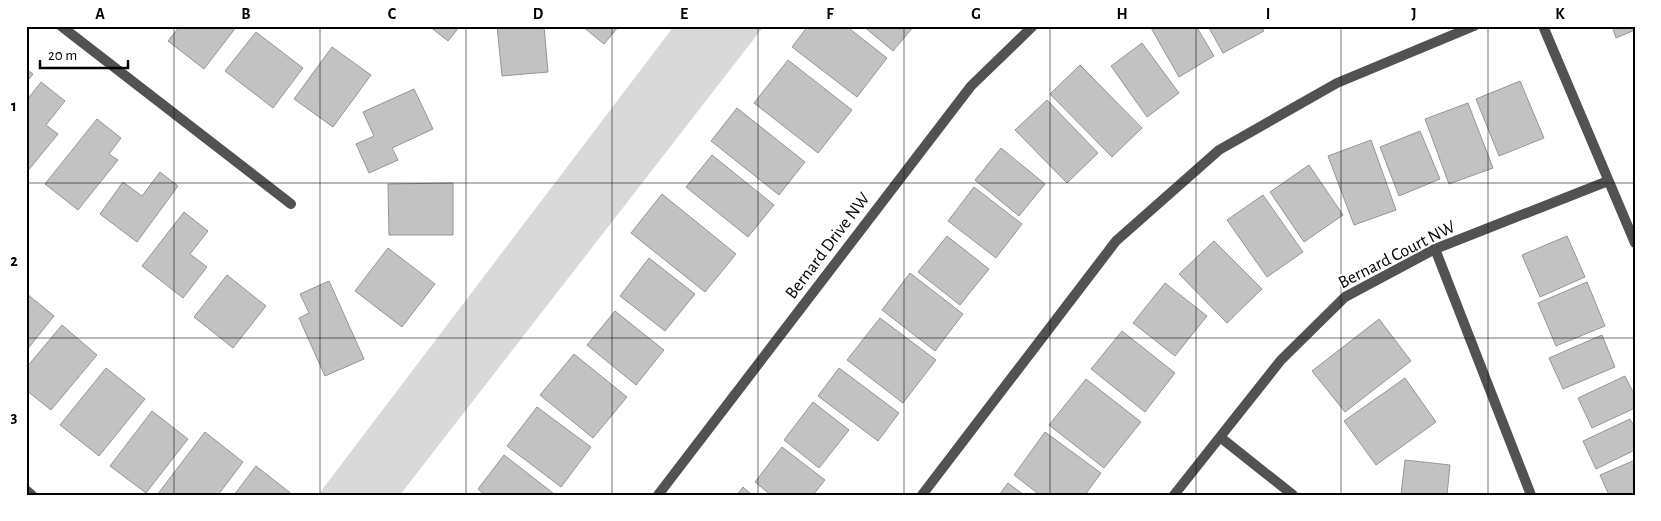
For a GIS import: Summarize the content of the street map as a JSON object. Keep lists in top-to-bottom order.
{
  "streets": {
    "street": ["Bernard Drive NW", "Bernard Court NW"]
  },
  "scale_bar": "20 m",
  "grid": {
    "columns": [
      "A",
      "B",
      "C",
      "D",
      "E",
      "F",
      "G",
      "H",
      "I",
      "J",
      "K"
    ],
    "rows": ["1", "2", "3"]
  }
}
